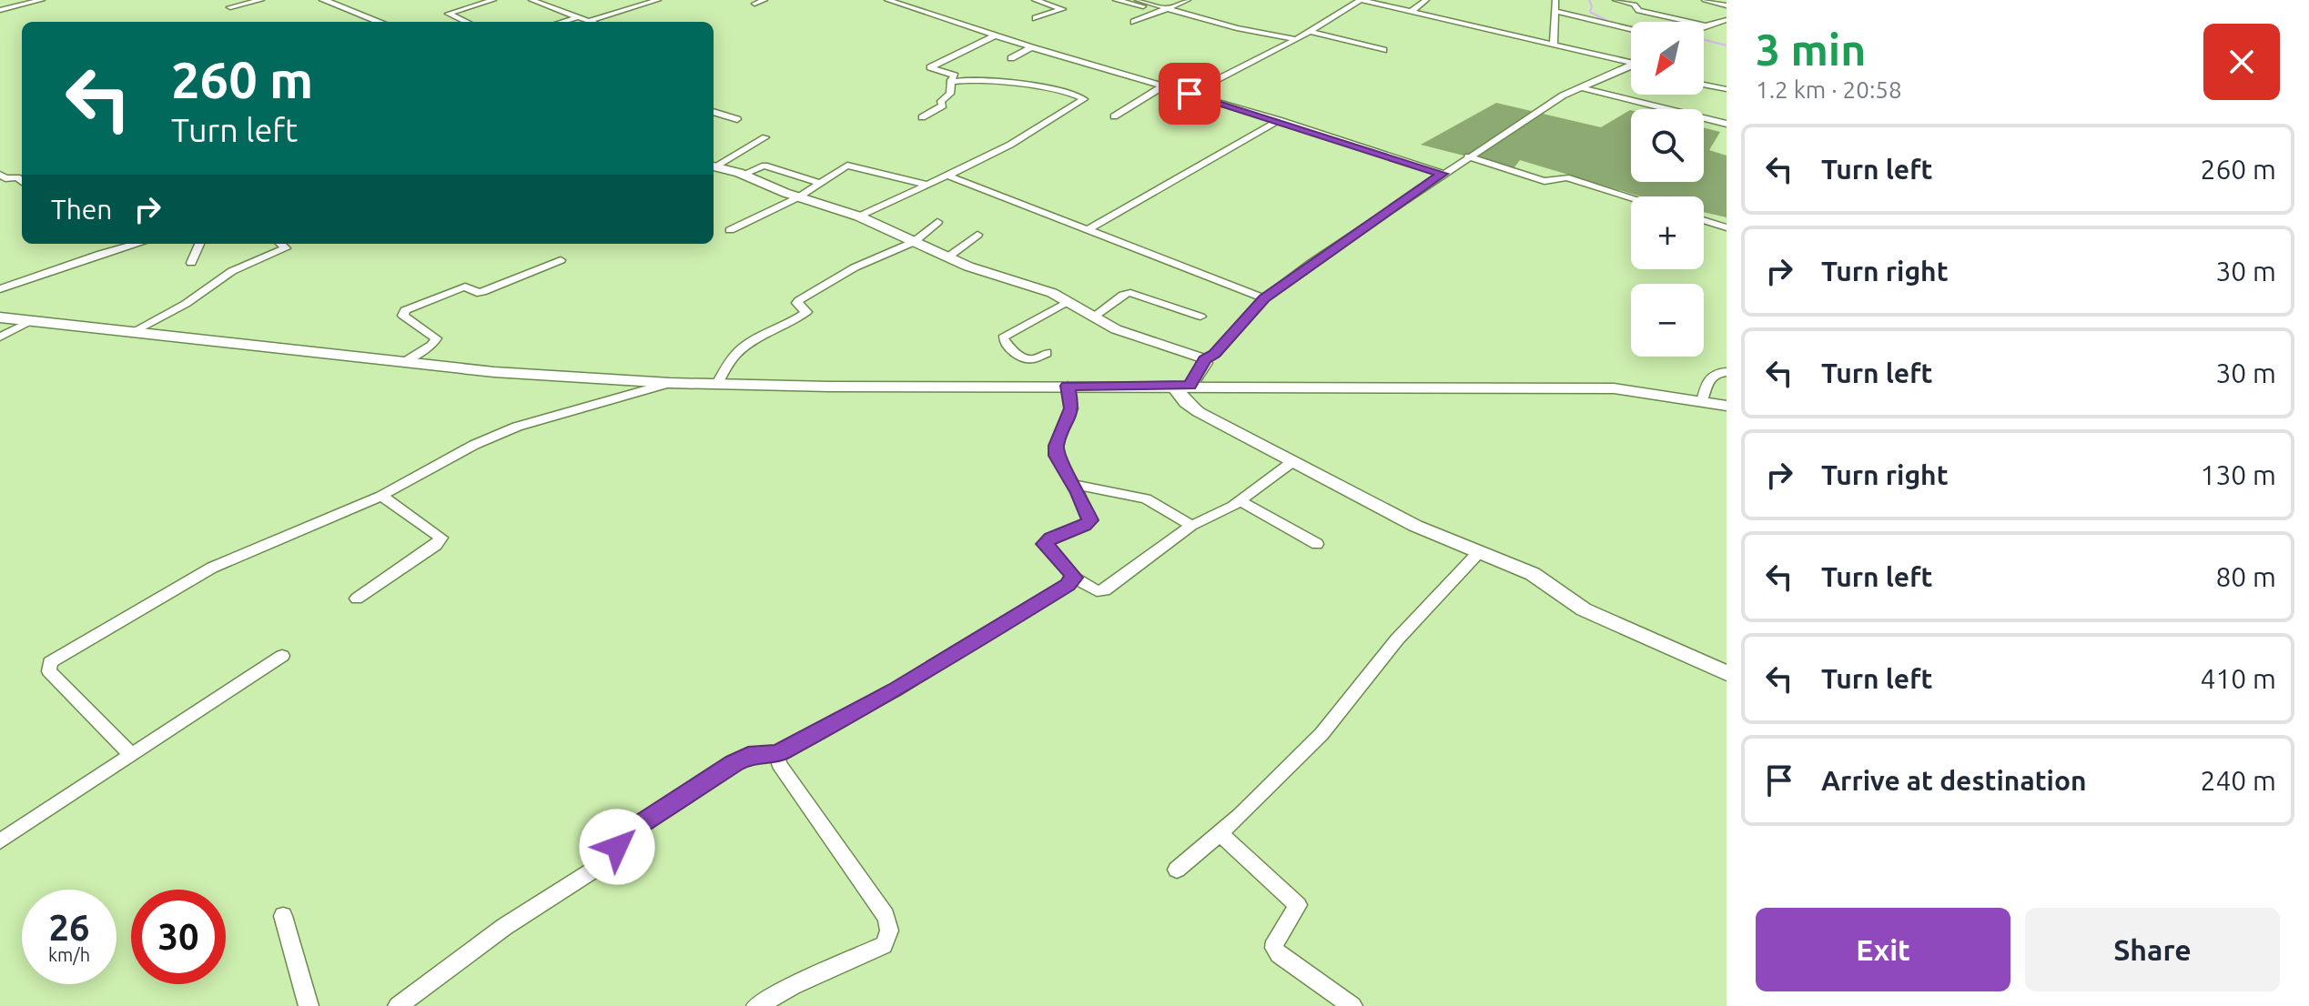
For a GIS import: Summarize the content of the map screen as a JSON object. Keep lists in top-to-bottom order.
{
  "north": "bottom left",
  "page": {
    "heading": ["3 min", "1.2 km · 20:58"],
    "map_buttons": ["+", "−"],
    "turn": ["260 m", "Turn left"],
    "list": [
      {
        "name": "Turn left",
        "value": "260 m"
      },
      {
        "name": "Turn right",
        "value": "30 m"
      },
      {
        "name": "Turn left",
        "value": "30 m"
      },
      {
        "name": "Turn right",
        "value": "130 m"
      },
      {
        "name": "Turn left",
        "value": "80 m"
      },
      {
        "name": "Turn left",
        "value": "410 m"
      },
      {
        "name": "Arrive at destination",
        "value": "240 m"
      }
    ],
    "then": "Then",
    "speed": "26 km/h",
    "limit": "30",
    "buttons": ["Exit", "Share"]
  }
}
